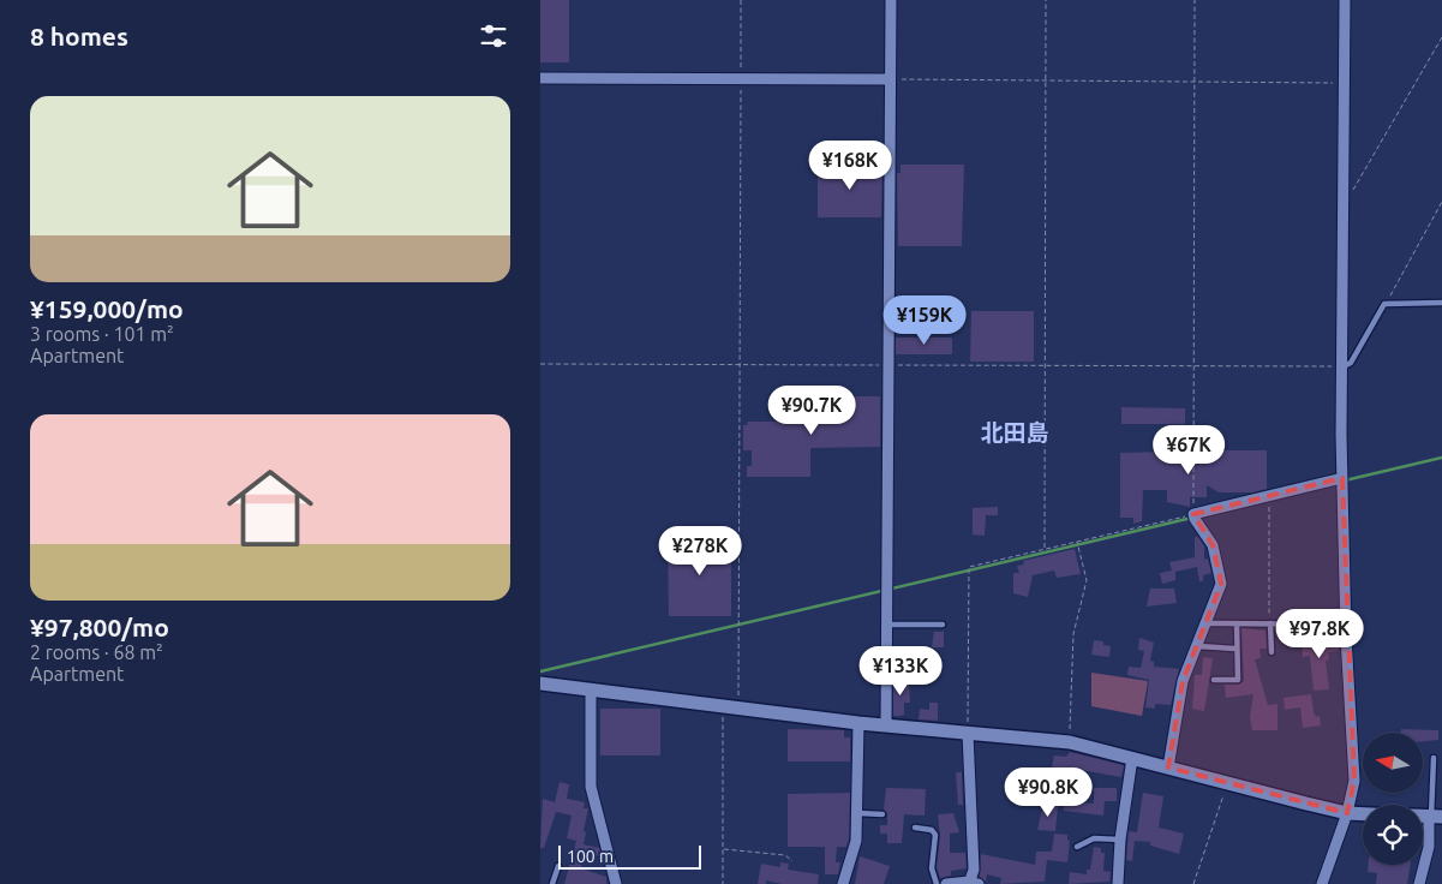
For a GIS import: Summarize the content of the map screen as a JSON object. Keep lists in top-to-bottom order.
{
  "districts": ["北田島"],
  "scale_bar": "100 m",
  "north": "left",
  "page": {
    "heading": "8 homes",
    "list": [
      {
        "name": "¥159,000/mo",
        "note": "3 rooms · 101 m² · Apartment"
      },
      {
        "name": "¥97,800/mo",
        "note": "2 rooms · 68 m² · Apartment"
      }
    ],
    "price": [
      "¥168K",
      "¥159K",
      "¥90.7K",
      "¥67K",
      "¥278K",
      "¥97.8K",
      "¥133K",
      "¥90.8K"
    ],
    "scale": "100 m"
  }
}
